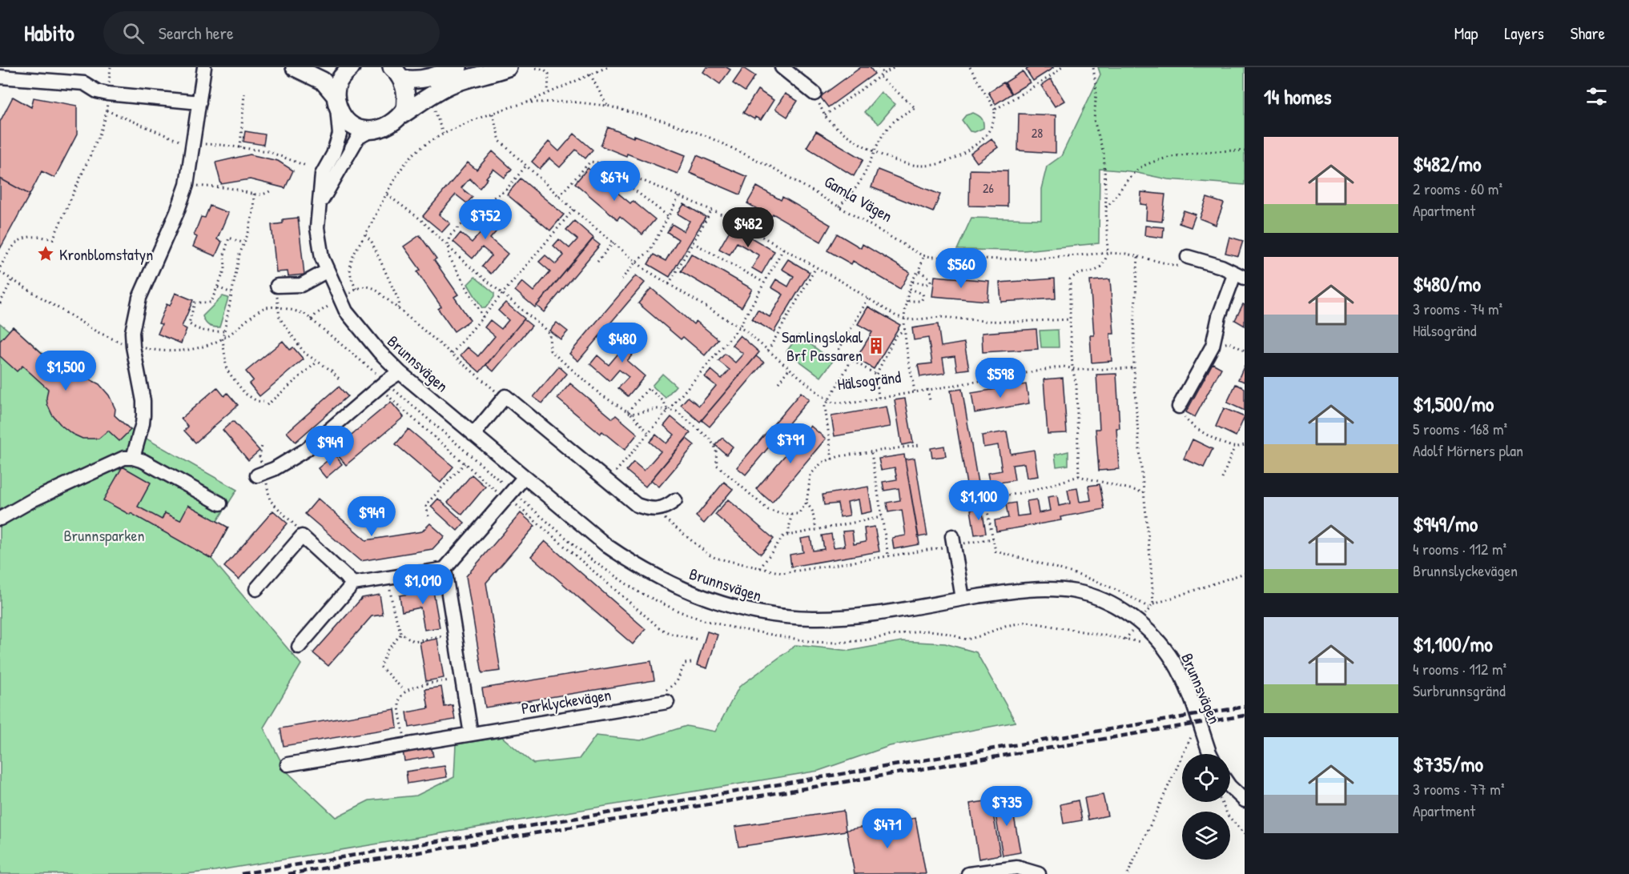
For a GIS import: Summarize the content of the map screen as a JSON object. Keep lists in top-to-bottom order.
{
  "streets": {
    "street": ["Brunnsvägen", "Parklyckevägen"],
    "path": ["Gamla Vägen", "Hälsogränd"]
  },
  "parks": ["Brunnsparken"],
  "places": {
    "place": ["Kronblomstatyn"],
    "building": ["Samlingslokal Brf Passaren"]
  },
  "house_numbers": ["28", "26"],
  "page": {
    "header": "Habito",
    "search": "Search here",
    "nav": ["Map", "Layers", "Share"],
    "heading": "14 homes",
    "list": [
      {
        "name": "$482/mo",
        "note": "2 rooms · 60 m² · Apartment"
      },
      {
        "name": "$480/mo",
        "note": "3 rooms · 74 m² · Hälsogränd"
      },
      {
        "name": "$1,500/mo",
        "note": "5 rooms · 168 m² · Adolf Mörners plan"
      },
      {
        "name": "$949/mo",
        "note": "4 rooms · 112 m² · Brunnslyckevägen"
      },
      {
        "name": "$1,100/mo",
        "note": "4 rooms · 112 m² · Surbrunnsgränd"
      },
      {
        "name": "$735/mo",
        "note": "3 rooms · 77 m² · Apartment"
      }
    ],
    "price": [
      "$674",
      "$752",
      "$482",
      "$560",
      "$480",
      "$1,500",
      "$598",
      "$791",
      "$949",
      "$1,100",
      "$949",
      "$1,010",
      "$735",
      "$471"
    ]
  }
}
